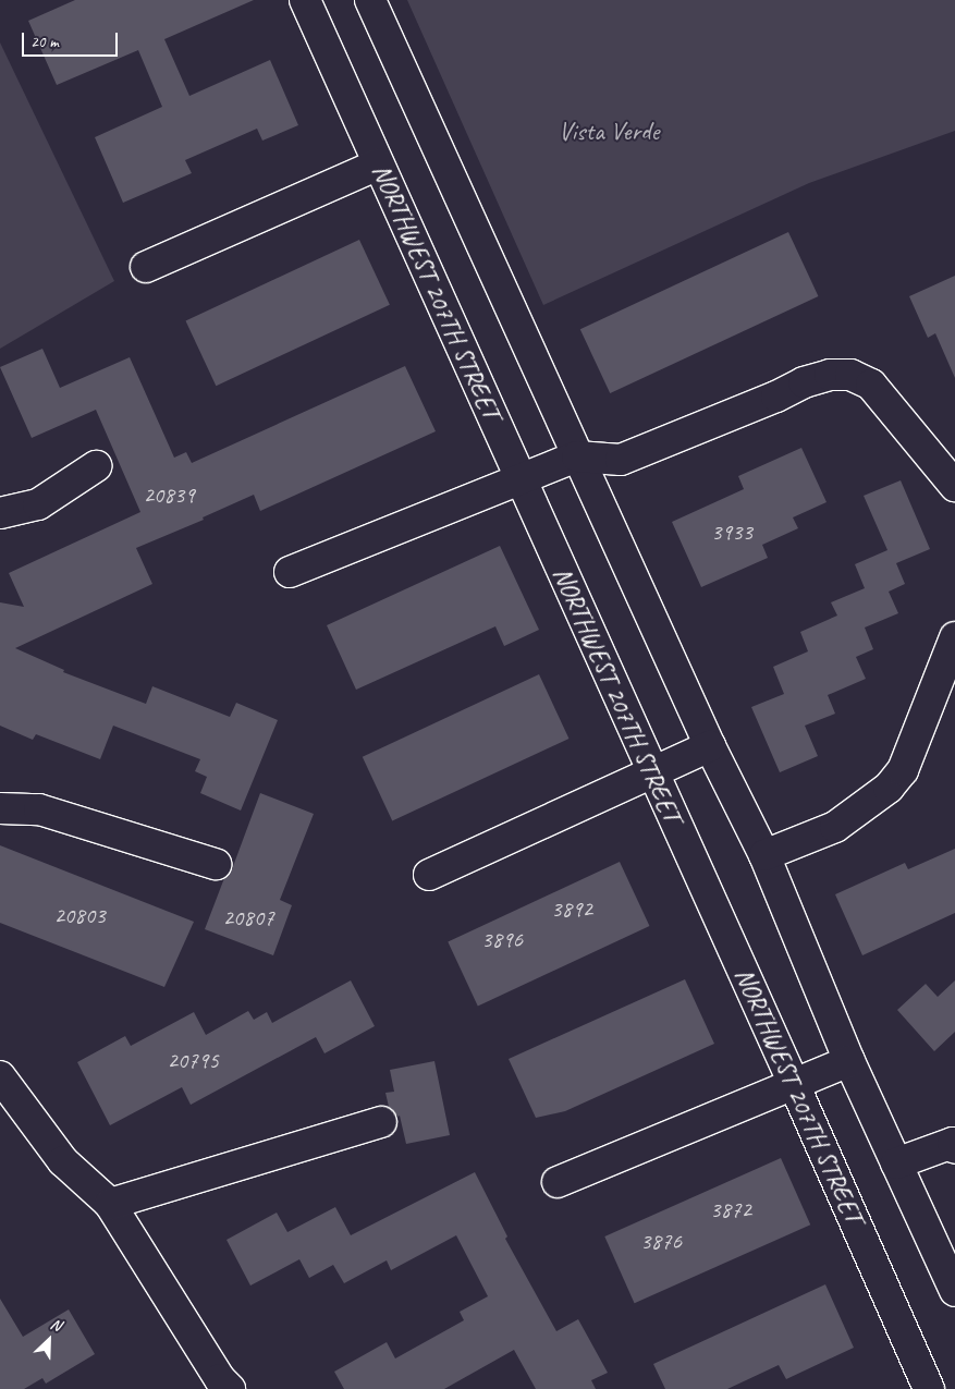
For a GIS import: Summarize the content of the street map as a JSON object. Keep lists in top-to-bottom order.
{
  "streets": {
    "street": ["NORTHWEST 207TH STREET"]
  },
  "parks": ["Vista Verde"],
  "house_numbers": [
    "20839",
    "3933",
    "3892",
    "20803",
    "20807",
    "3896",
    "20795",
    "3872",
    "3876"
  ],
  "scale_bar": "20 m",
  "north": "top right"
}
